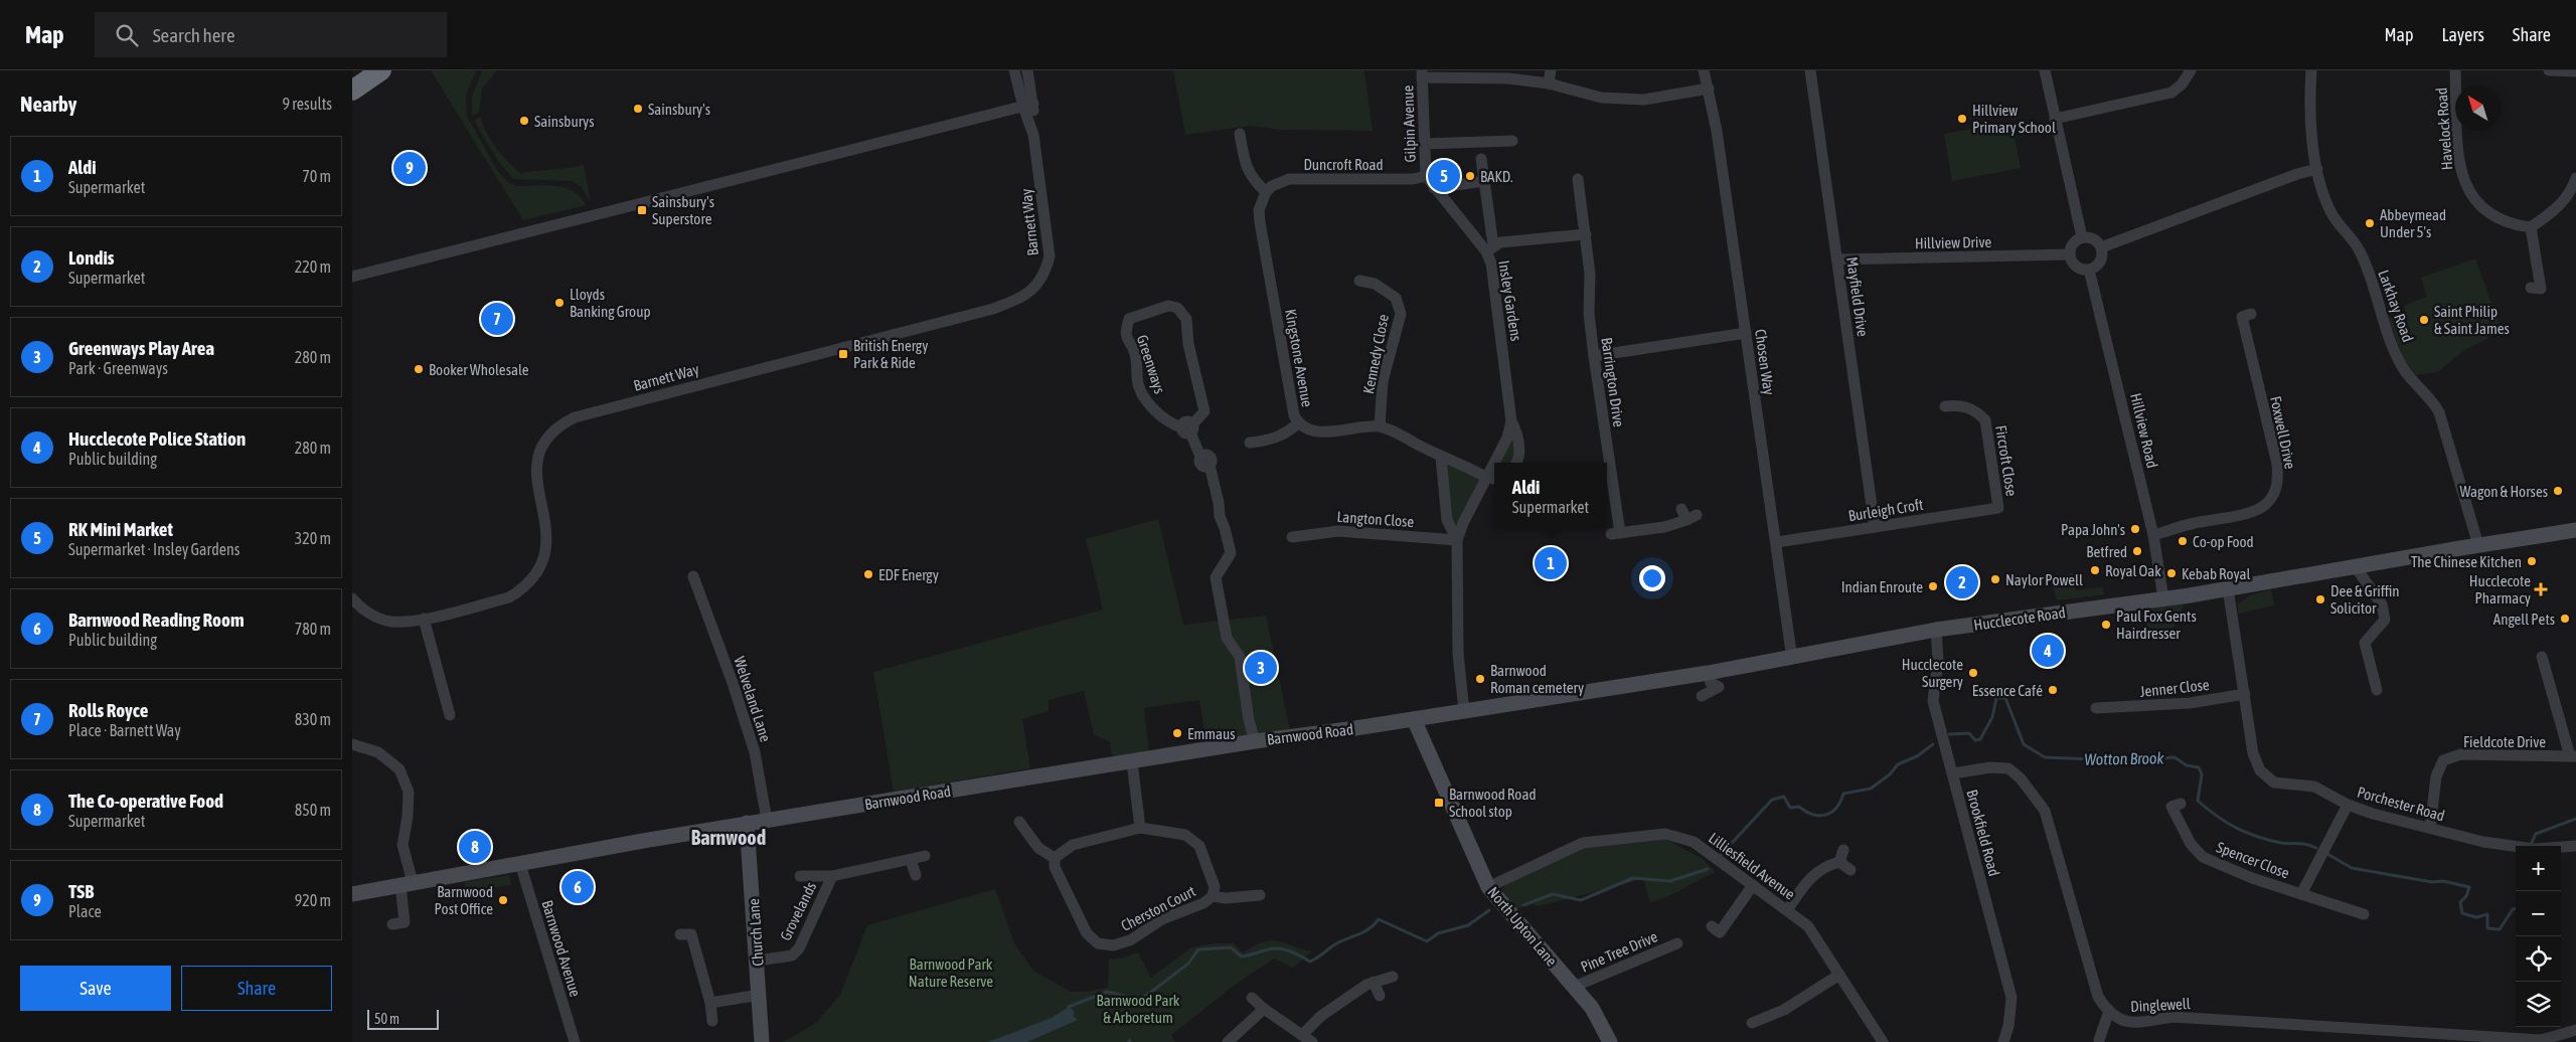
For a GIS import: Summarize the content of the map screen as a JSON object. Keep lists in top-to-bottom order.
{
  "streets": {
    "street": [
      "Gilpin Avenue",
      "Havelock Road",
      "Duncroft Road",
      "Barnett Way",
      "Hillview Drive",
      "Mayfield Drive",
      "Insley Gardens",
      "Larkhay Road",
      "Kennedy Close",
      "Kingstone Avenue",
      "Chosen Way",
      "Greenways",
      "Barrington Drive",
      "Hillview Road",
      "Foxwell Drive",
      "Fircroft Close",
      "Burleigh Croft",
      "Langton Close",
      "Hucclecote Road",
      "Jenner Close",
      "Welveland Lane",
      "Barnwood Road",
      "Fieldcote Drive",
      "Porchester Road",
      "Brookfield Road",
      "Spencer Close",
      "Lilliesfield Avenue",
      "Cherston Court",
      "Grovelands",
      "North Upton Lane",
      "Church Lane",
      "Barnwood Avenue",
      "Pine Tree Drive",
      "Dinglewell"
    ]
  },
  "crossings": [
    ["Gilpin Avenue", "Duncroft Road"],
    ["Gilpin Avenue", "Insley Gardens"],
    ["Duncroft Road", "Insley Gardens"],
    ["Duncroft Road", "Kingstone Avenue"],
    ["Hillview Drive", "Mayfield Drive"],
    ["Hillview Drive", "Hillview Road"],
    ["Mayfield Drive", "Burleigh Croft"],
    ["Insley Gardens", "Langton Close"],
    ["Insley Gardens", "Hucclecote Road"],
    ["Insley Gardens", "Barnwood Road"],
    ["Larkhay Road", "Hucclecote Road"],
    ["Kennedy Close", "Kingstone Avenue"],
    ["Chosen Way", "Burleigh Croft"],
    ["Chosen Way", "Hucclecote Road"],
    ["Hillview Road", "Foxwell Drive"],
    ["Hillview Road", "Hucclecote Road"],
    ["Fircroft Close", "Burleigh Croft"],
    ["Hucclecote Road", "Barnwood Road"],
    ["Hucclecote Road", "Porchester Road"],
    ["Hucclecote Road", "Brookfield Road"],
    ["Jenner Close", "Porchester Road"],
    ["Welveland Lane", "Barnwood Road"],
    ["Barnwood Road", "North Upton Lane"],
    ["Barnwood Road", "Church Lane"],
    ["Barnwood Road", "Barnwood Avenue"],
    ["Fieldcote Drive", "Porchester Road"],
    ["Porchester Road", "Spencer Close"],
    ["Brookfield Road", "Dinglewell"],
    ["Lilliesfield Avenue", "North Upton Lane"],
    ["Grovelands", "Church Lane"],
    ["North Upton Lane", "Pine Tree Drive"]
  ],
  "districts": ["Barnwood"],
  "water": ["Wotton Brook"],
  "parks": ["Barnwood Park Nature Reserve", "Barnwood Park & Arboretum"],
  "places": {
    "other": [
      "Sainsbury's",
      "Hillview Primary School",
      "Sainsburys",
      "BAKD.",
      "Abbeymead Under 5's",
      "Lloyds Banking Group",
      "Saint Philip & Saint James",
      "Booker Wholesale",
      "Wagon & Horses",
      "Papa John's",
      "Co-op Food",
      "Betfred",
      "The Chinese Kitchen",
      "Royal Oak",
      "Kebab Royal",
      "EDF Energy",
      "Naylor Powell",
      "Indian Enroute",
      "Dee & Griffin Solicitor",
      "Angell Pets",
      "Paul Fox Gents Hairdresser",
      "Hucclecote Surgery",
      "Barnwood Roman cemetery",
      "Essence Café",
      "Emmaus",
      "Barnwood Post Office"
    ],
    "transit": ["Sainsbury's Superstore", "British Energy Park & Ride", "Barnwood Road School stop"],
    "health": ["Hucclecote Pharmacy"]
  },
  "scale_bar": "50 m",
  "north": "top left",
  "page": {
    "header": "Map",
    "search": "Search here",
    "nav": ["Map", "Layers", "Share"],
    "heading": ["Nearby", "9 results"],
    "list": [
      {
        "mark": "1",
        "name": "Aldi",
        "note": "Supermarket",
        "value": "70 m"
      },
      {
        "mark": "2",
        "name": "Londis",
        "note": "Supermarket",
        "value": "220 m"
      },
      {
        "mark": "3",
        "name": "Greenways Play Area",
        "note": "Park · Greenways",
        "value": "280 m"
      },
      {
        "mark": "4",
        "name": "Hucclecote Police Station",
        "note": "Public building",
        "value": "280 m"
      },
      {
        "mark": "5",
        "name": "RK Mini Market",
        "note": "Supermarket · Insley Gardens",
        "value": "320 m"
      },
      {
        "mark": "6",
        "name": "Barnwood Reading Room",
        "note": "Public building",
        "value": "780 m"
      },
      {
        "mark": "7",
        "name": "Rolls Royce",
        "note": "Place · Barnett Way",
        "value": "830 m"
      },
      {
        "mark": "8",
        "name": "The Co-operative Food",
        "note": "Supermarket",
        "value": "850 m"
      },
      {
        "mark": "9",
        "name": "TSB",
        "note": "Place",
        "value": "920 m"
      }
    ],
    "pins": [
      "9",
      "5",
      "7",
      "1",
      "2",
      "4",
      "3",
      "8",
      "6"
    ],
    "popup": ["Aldi", "Supermarket"],
    "map_buttons": ["+", "−"],
    "buttons": ["Save", "Share"],
    "scale": "50 m"
  }
}
